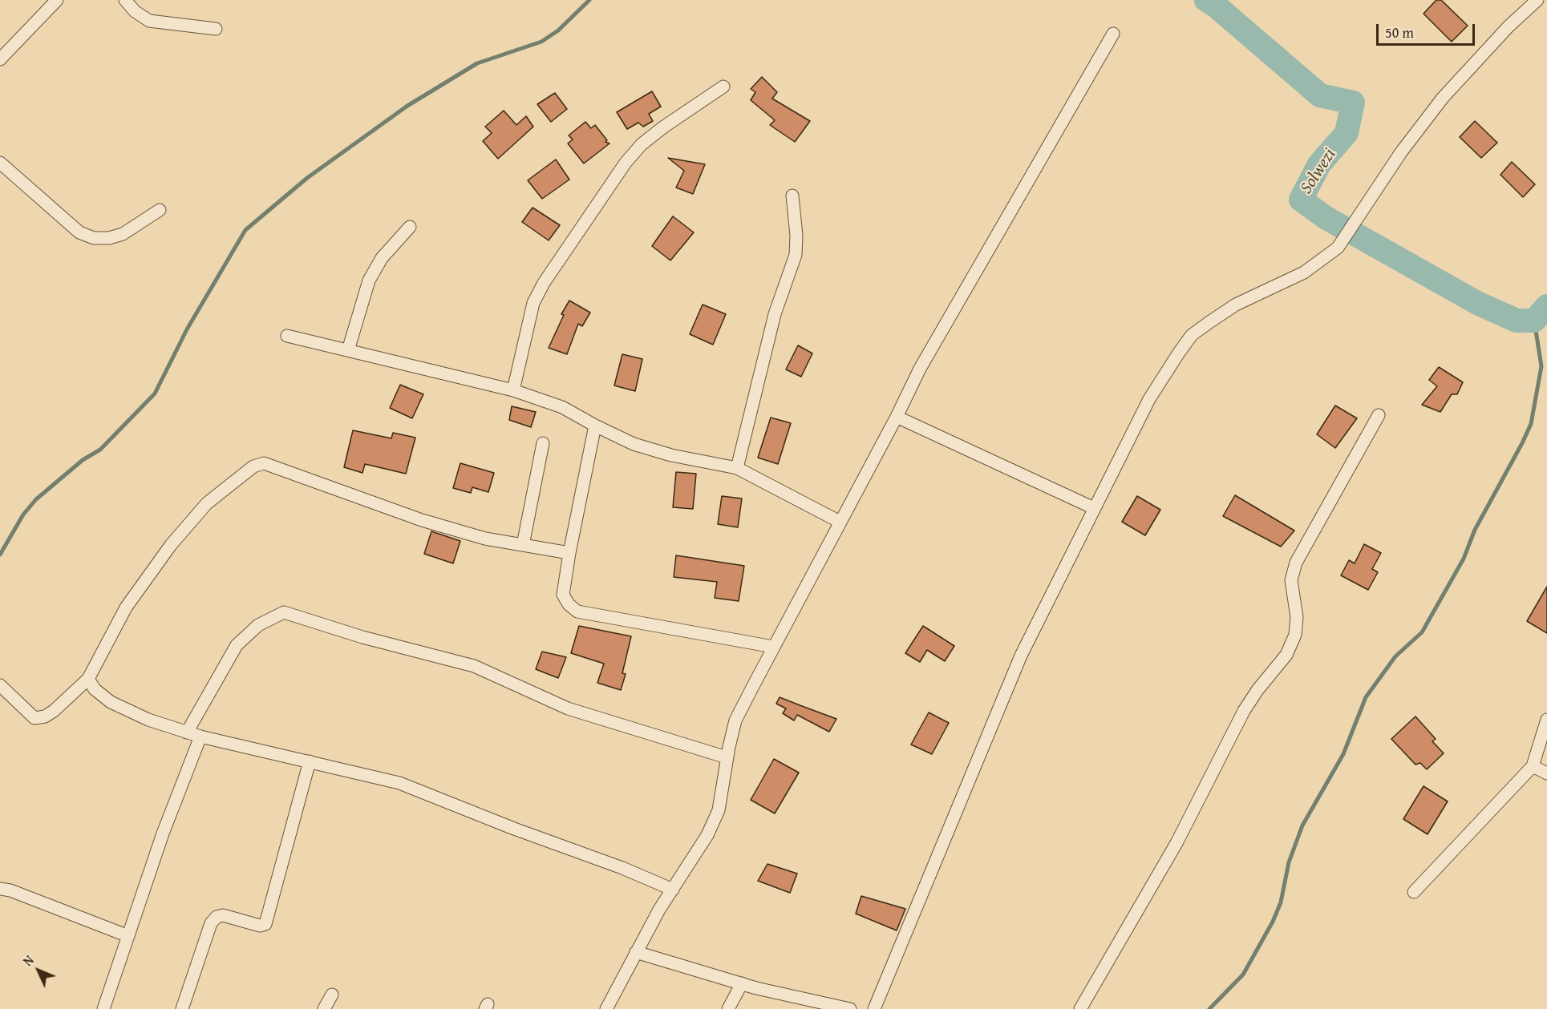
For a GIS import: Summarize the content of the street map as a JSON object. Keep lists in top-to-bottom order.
{
  "water": ["Solwezi"],
  "scale_bar": "50 m",
  "north": "top left"
}
